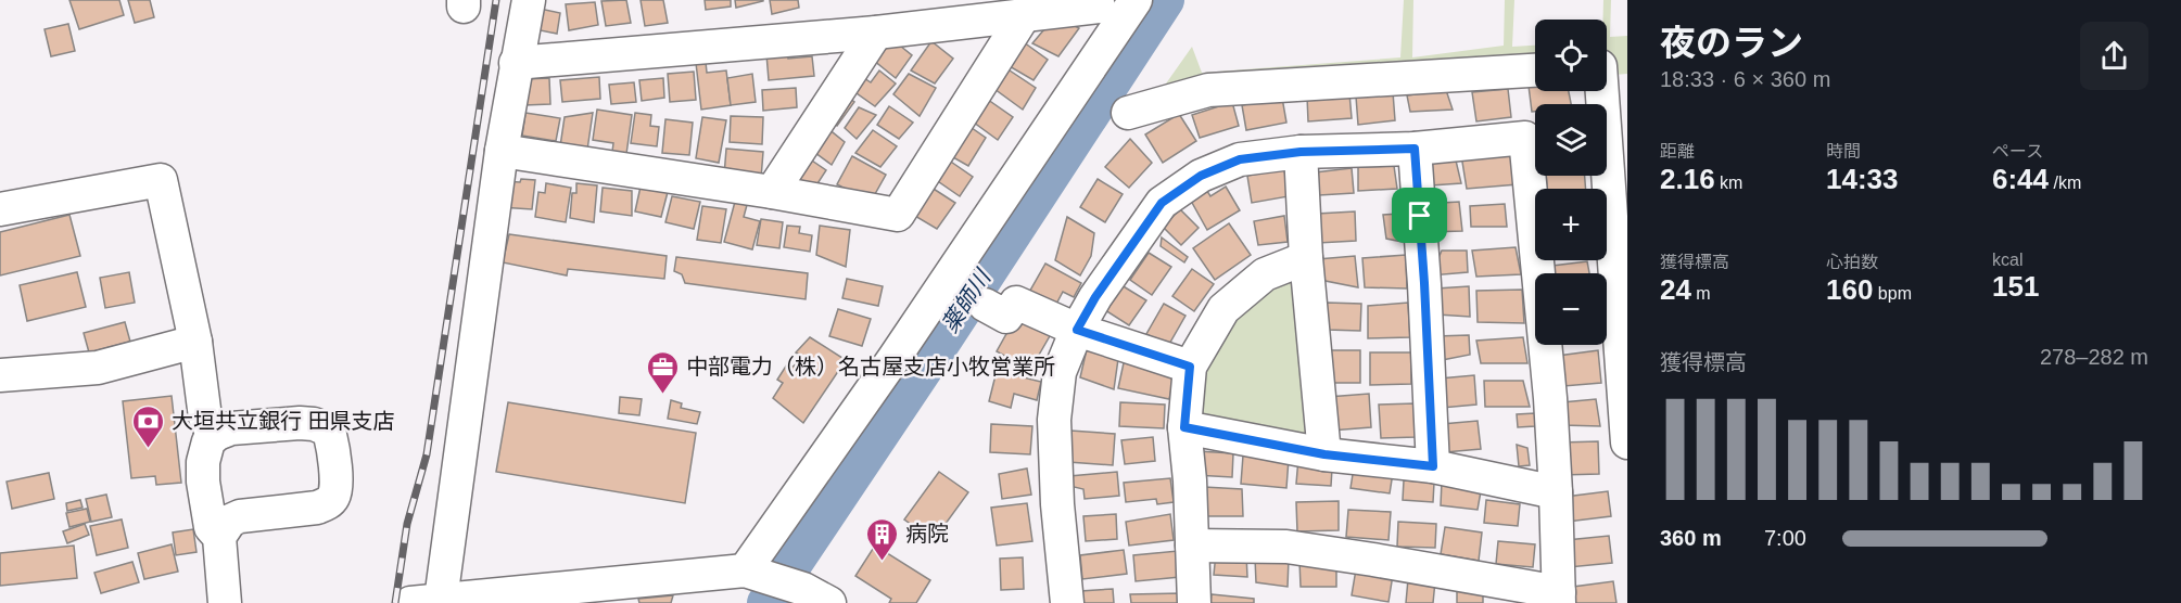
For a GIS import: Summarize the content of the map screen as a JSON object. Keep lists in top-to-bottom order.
{
  "water": ["薬師川"],
  "places": {
    "office": ["中部電力（株）名古屋支店小牧営業所"],
    "bank": ["大垣共立銀行 田県支店"],
    "building": ["病院"]
  },
  "page": {
    "heading": ["夜のラン", "18:33 · 6 × 360 m"],
    "map_buttons": ["+", "−"],
    "stats": [
      ["距離", "2.16 km"],
      ["時間", "14:33"],
      ["ペース", "6:44 /km"],
      ["獲得標高", "24 m"],
      ["心拍数", "160 bpm"],
      ["kcal", "151"]
    ],
    "chart": ["獲得標高", "278–282 m"],
    "list": [
      {
        "name": "360 m",
        "note": "7:00"
      }
    ]
  }
}
